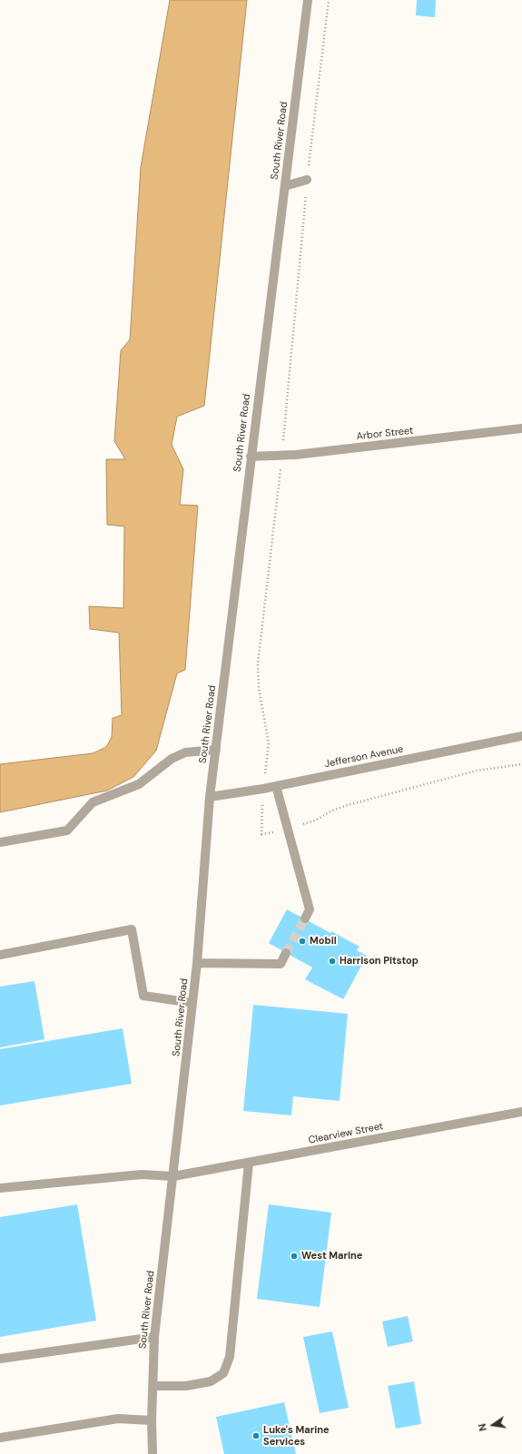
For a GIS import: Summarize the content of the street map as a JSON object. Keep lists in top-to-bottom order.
{
  "streets": {
    "street": [
      "South River Road",
      "Arbor Street",
      "Jefferson Avenue",
      "Clearview Street"
    ]
  },
  "crossings": [
    ["South River Road", "Arbor Street"],
    ["South River Road", "Jefferson Avenue"],
    ["South River Road", "Clearview Street"]
  ],
  "places": [
    "Mobil",
    "Harrison Pitstop",
    "West Marine",
    "Luke's Marine Services"
  ],
  "north": "left"
}
